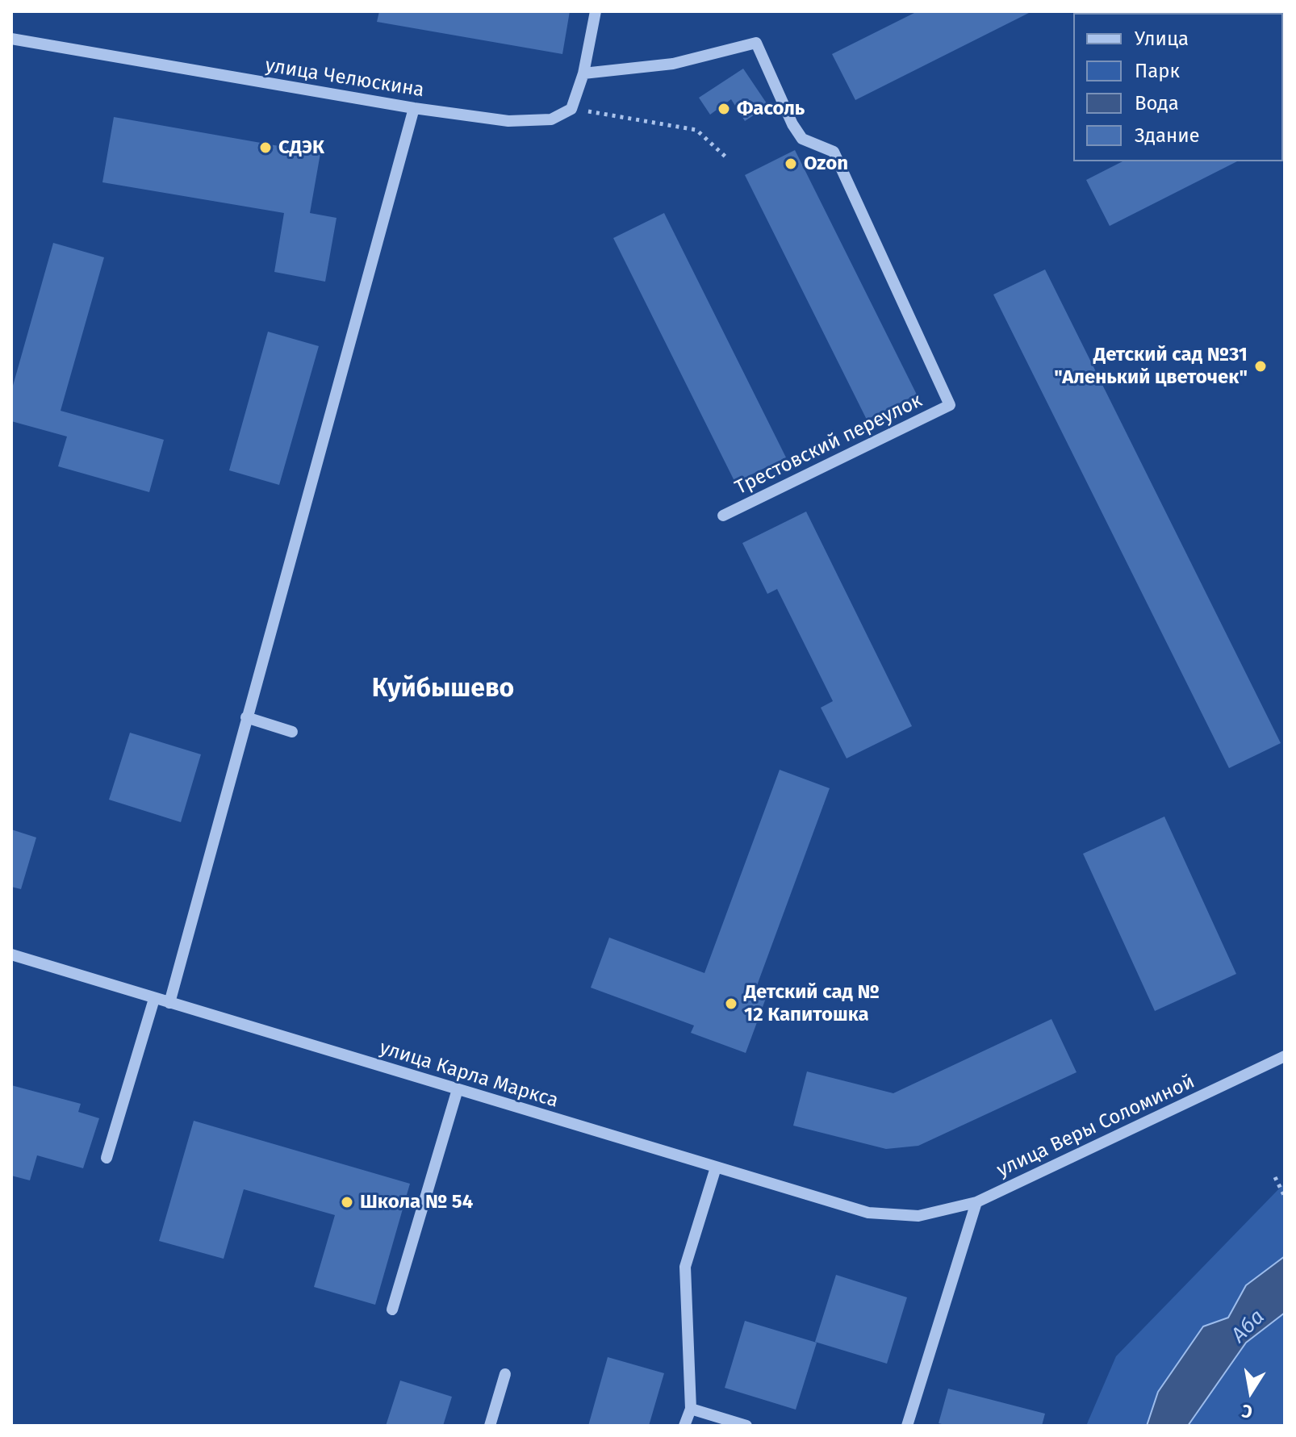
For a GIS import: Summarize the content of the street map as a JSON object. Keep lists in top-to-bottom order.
{
  "streets": {
    "street": [
      "улица Челюскина",
      "Трестовский переулок",
      "улица Карла Маркса",
      "улица Веры Соломиной"
    ]
  },
  "crossings": [
    ["улица Карла Маркса", "улица Веры Соломиной"]
  ],
  "districts": ["Куйбышево"],
  "water": ["Аба"],
  "places": [
    "Фасоль",
    "СДЭК",
    "Ozon",
    "Детский сад №31 \"Аленький цветочек\"",
    "Детский сад № 12 Капитошка",
    "Школа № 54"
  ],
  "legend": [
    "Улица",
    "Парк",
    "Вода",
    "Здание"
  ],
  "north": "bottom"
}
